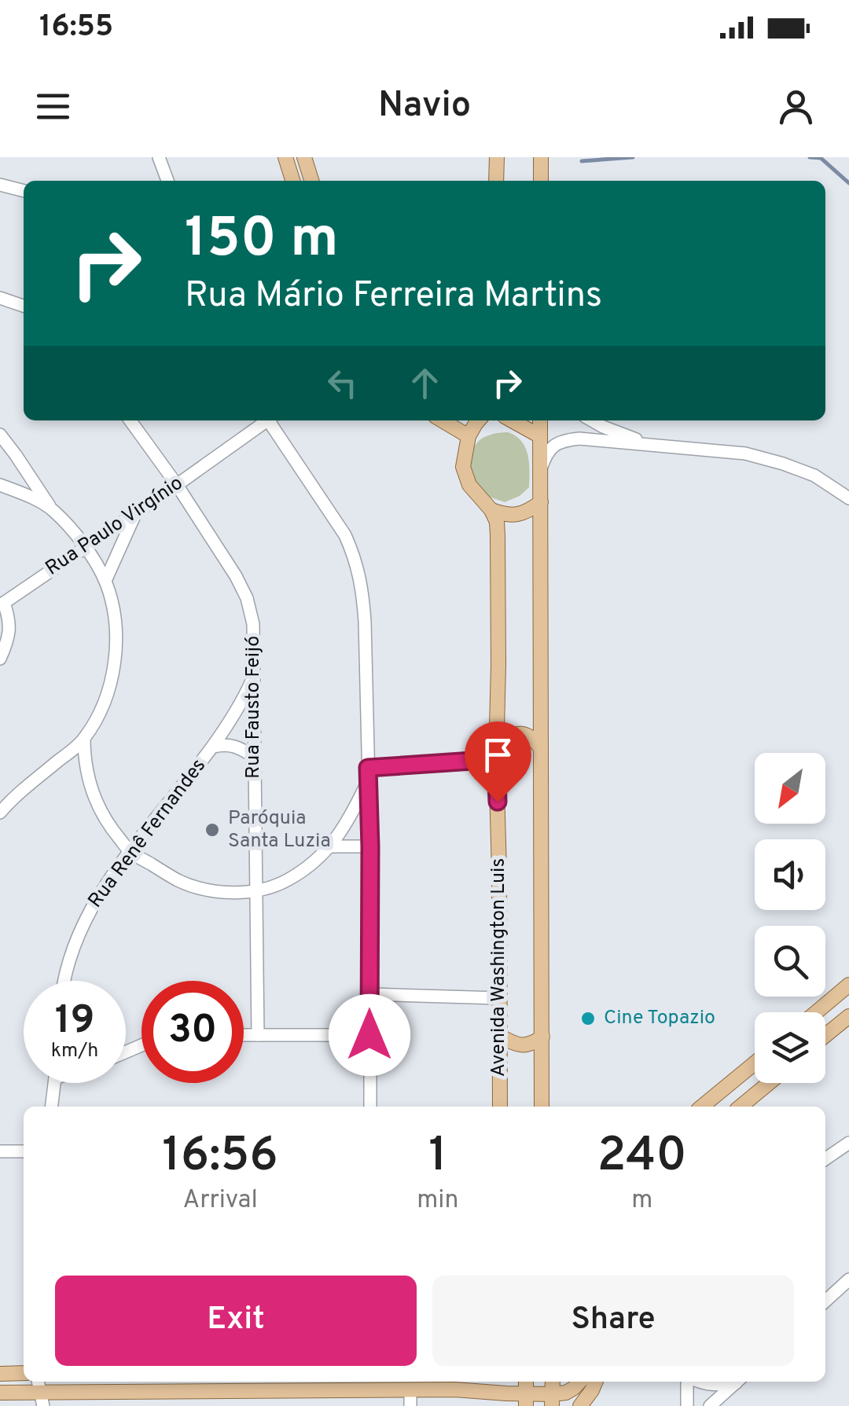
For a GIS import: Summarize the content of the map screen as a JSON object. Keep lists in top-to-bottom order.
{
  "streets": {
    "main road": ["Avenida Washington Luis"],
    "street": ["Rua Paulo Virgínio", "Rua Fausto Feijó", "Rua Renê Fernandes"]
  },
  "crossings": [
    ["Rua Paulo Virgínio", "Rua Fausto Feijó"],
    ["Rua Fausto Feijó", "Rua Renê Fernandes"]
  ],
  "places": ["Paróquia Santa Luzia", "Cine Topazio"],
  "north": "bottom left",
  "page": {
    "status": "16:55",
    "header": "Navio",
    "turn": ["150 m", "Rua Mário Ferreira Martins"],
    "speed": "19 km/h",
    "limit": "30",
    "eta": [
      "16:56",
      "Arrival",
      "1",
      "min",
      "240",
      "m"
    ],
    "buttons": ["Exit", "Share"]
  }
}
